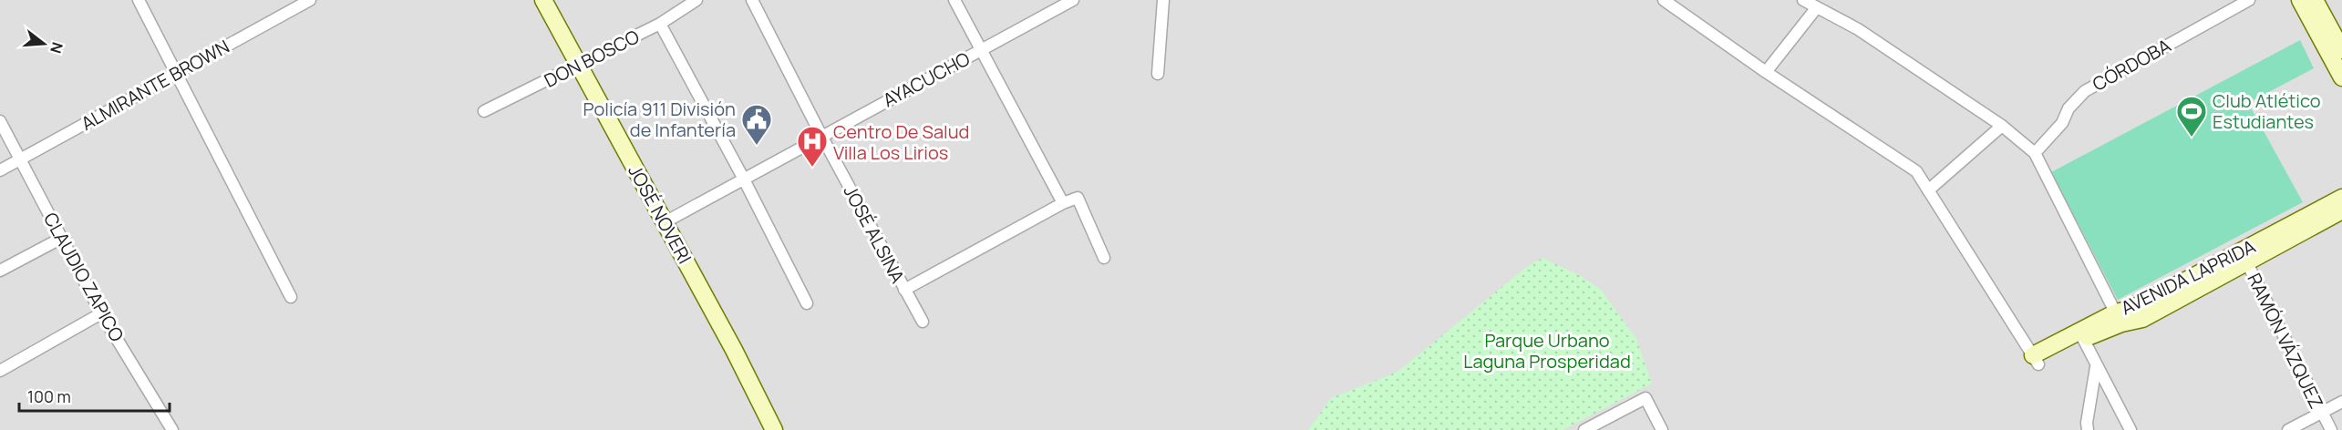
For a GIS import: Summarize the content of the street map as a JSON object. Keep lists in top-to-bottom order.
{
  "streets": {
    "street": [
      "DON BOSCO",
      "CÓRDOBA",
      "AYACUCHO",
      "ALMIRANTE BROWN",
      "JOSÉ NOVERI",
      "JOSÉ ALSINA",
      "CLAUDIO ZAPICO",
      "AVENIDA LAPRIDA",
      "RAMÓN VÁZQUEZ"
    ]
  },
  "crossings": [
    ["DON BOSCO", "JOSÉ NOVERI"],
    ["AYACUCHO", "JOSÉ NOVERI"],
    ["AYACUCHO", "JOSÉ ALSINA"],
    ["ALMIRANTE BROWN", "CLAUDIO ZAPICO"],
    ["AVENIDA LAPRIDA", "RAMÓN VÁZQUEZ"]
  ],
  "parks": ["Parque Urbano Laguna Prosperidad"],
  "places": {
    "sports": ["Club Atlético Estudiantes"],
    "public building": ["Policía 911 División de Infantería"],
    "hospital": ["Centro De Salud Villa Los Lirios"]
  },
  "scale_bar": "100 m",
  "north": "right"
}
